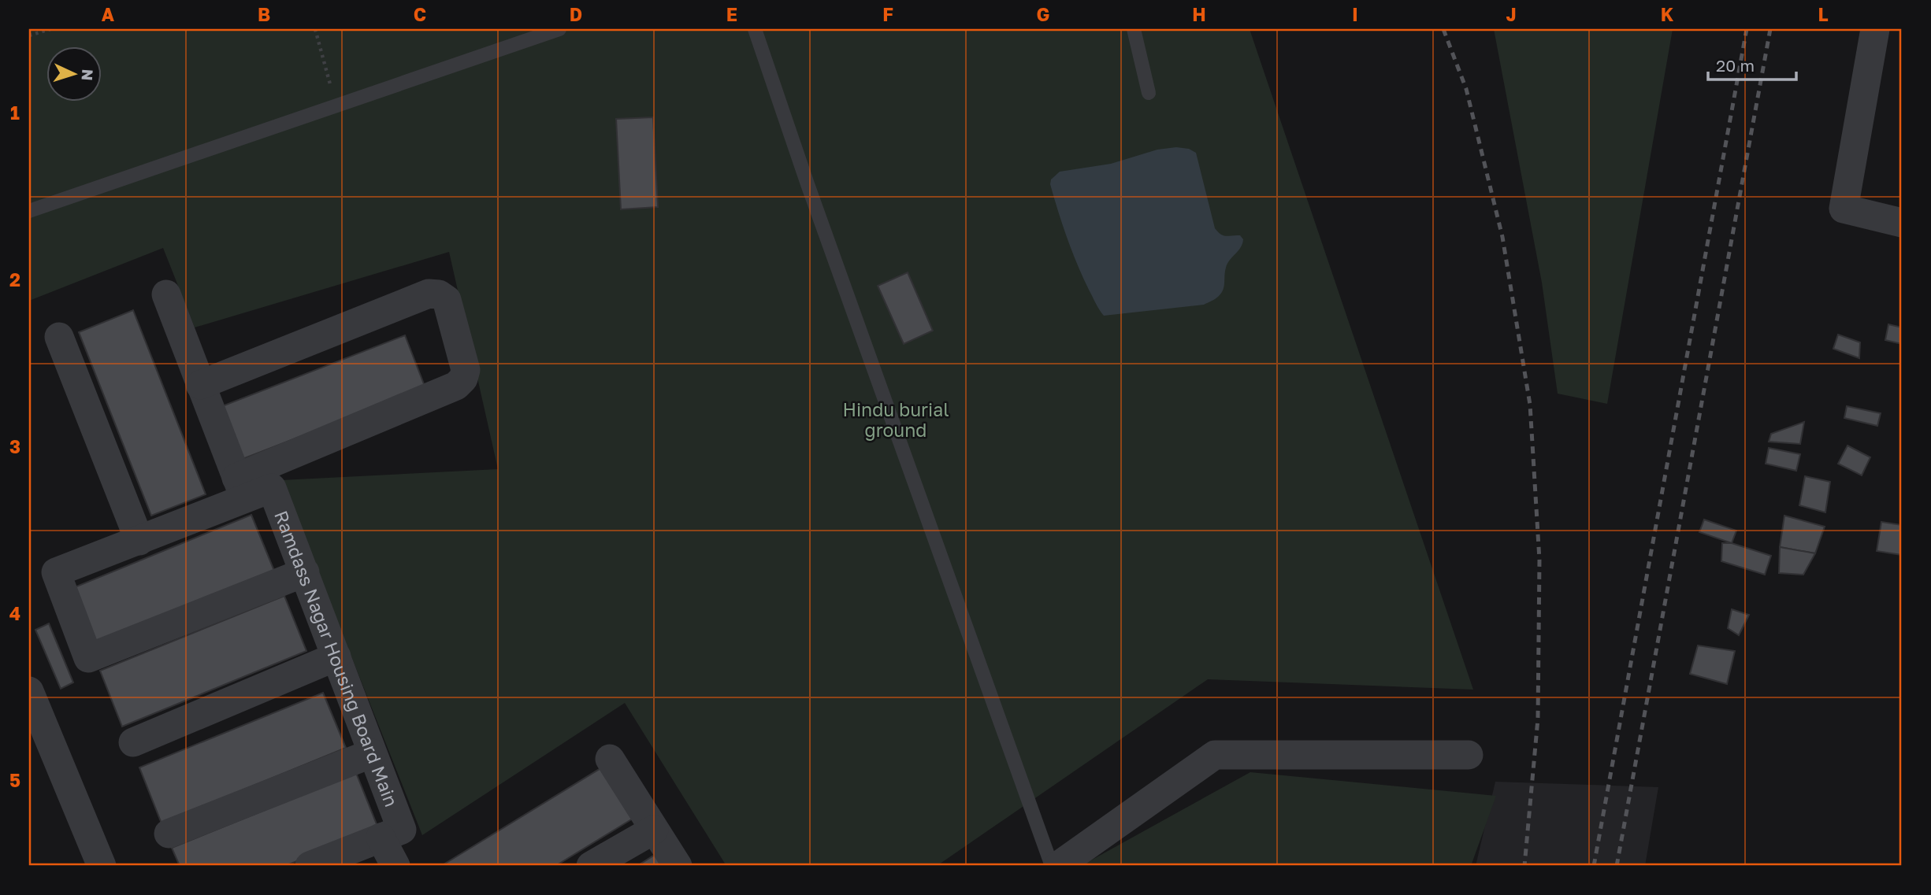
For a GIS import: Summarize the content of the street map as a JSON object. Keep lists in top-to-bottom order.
{
  "streets": {
    "street": ["Ramdass Nagar Housing Board Main"]
  },
  "parks": ["Hindu burial ground"],
  "scale_bar": "20 m",
  "north": "right",
  "grid": {
    "columns": [
      "A",
      "B",
      "C",
      "D",
      "E",
      "F",
      "G",
      "H",
      "I",
      "J",
      "K",
      "L"
    ],
    "rows": [
      "1",
      "2",
      "3",
      "4",
      "5"
    ]
  }
}
